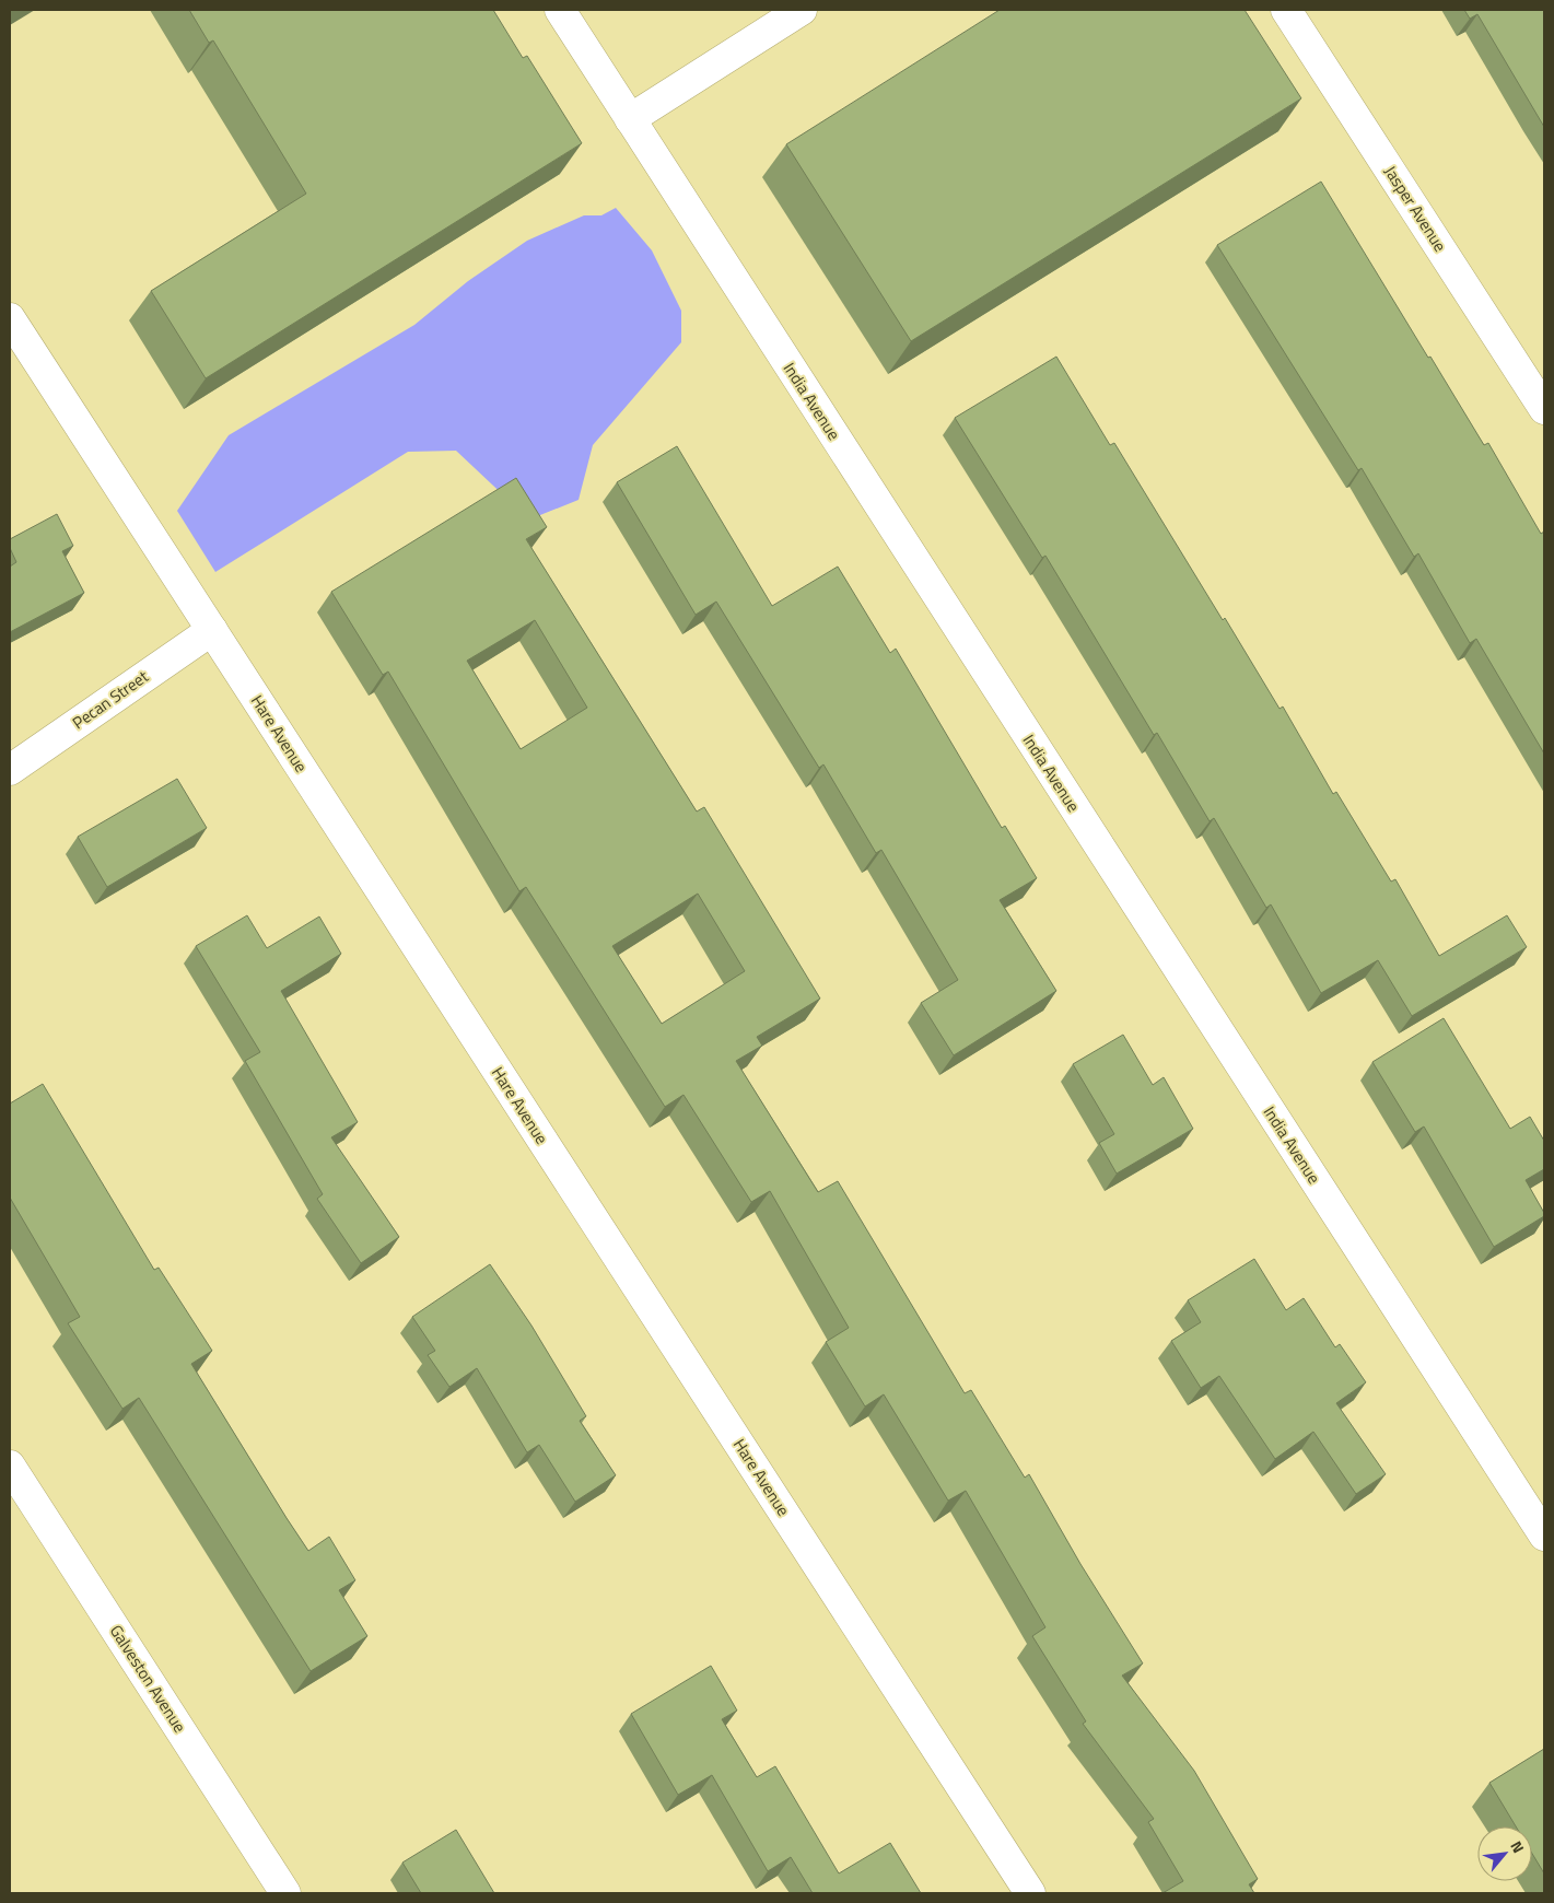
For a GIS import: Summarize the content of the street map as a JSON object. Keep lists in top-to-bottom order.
{
  "streets": {
    "street": [
      "Jasper Avenue",
      "India Avenue",
      "Pecan Street",
      "Hare Avenue",
      "Galveston Avenue"
    ]
  },
  "crossings": [
    ["Pecan Street", "Hare Avenue"]
  ],
  "north": "top right"
}
